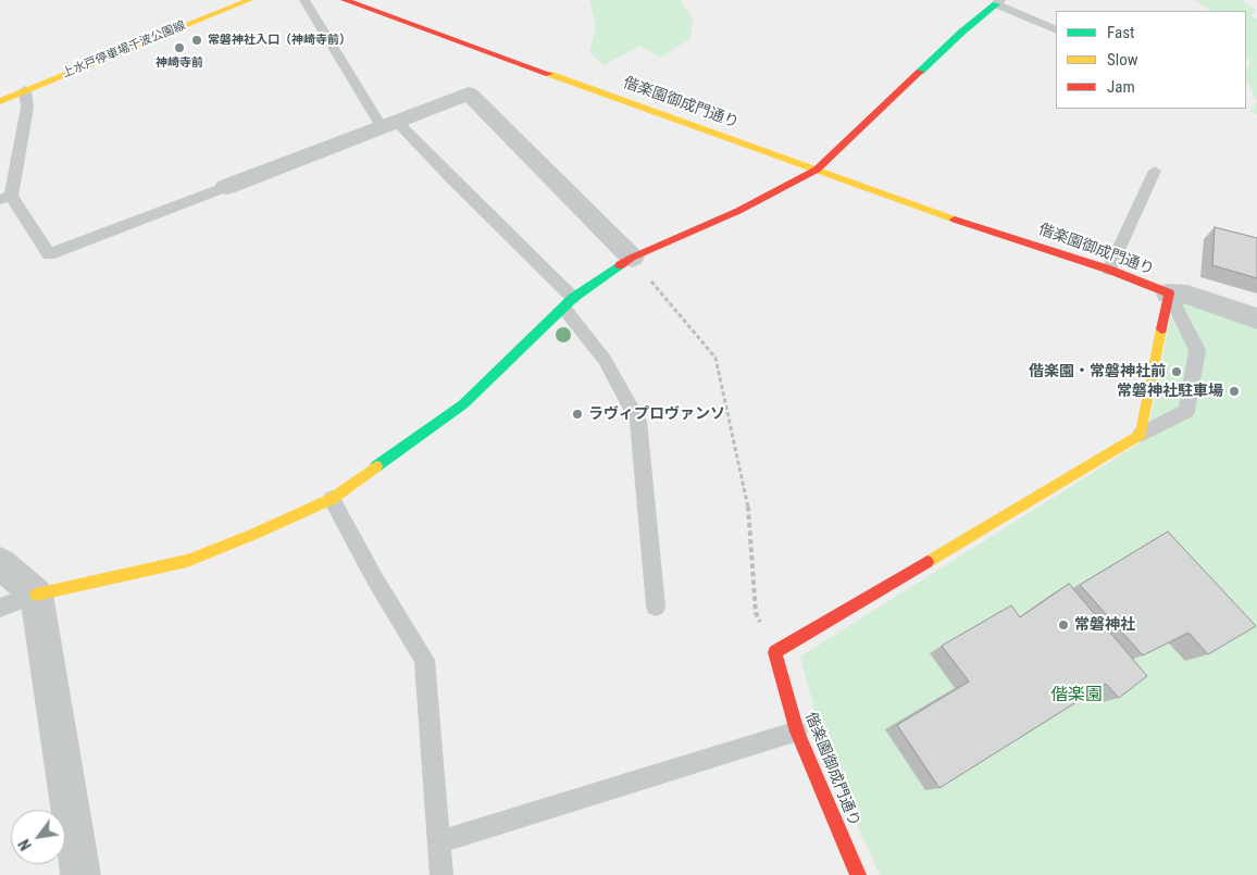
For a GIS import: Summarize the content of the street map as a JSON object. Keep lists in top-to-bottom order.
{
  "streets": {
    "street": ["上水戸停車場千波公園線", "偕楽園御成門通り"]
  },
  "parks": ["偕楽園"],
  "places": [
    "常磐神社入口（神崎寺前）",
    "神崎寺前",
    "偕楽園・常磐神社前",
    "常磐神社駐車場",
    "ラヴィプロヴァンソ",
    "常磐神社"
  ],
  "legend": ["Fast", "Slow", "Jam"],
  "north": "bottom left"
}
